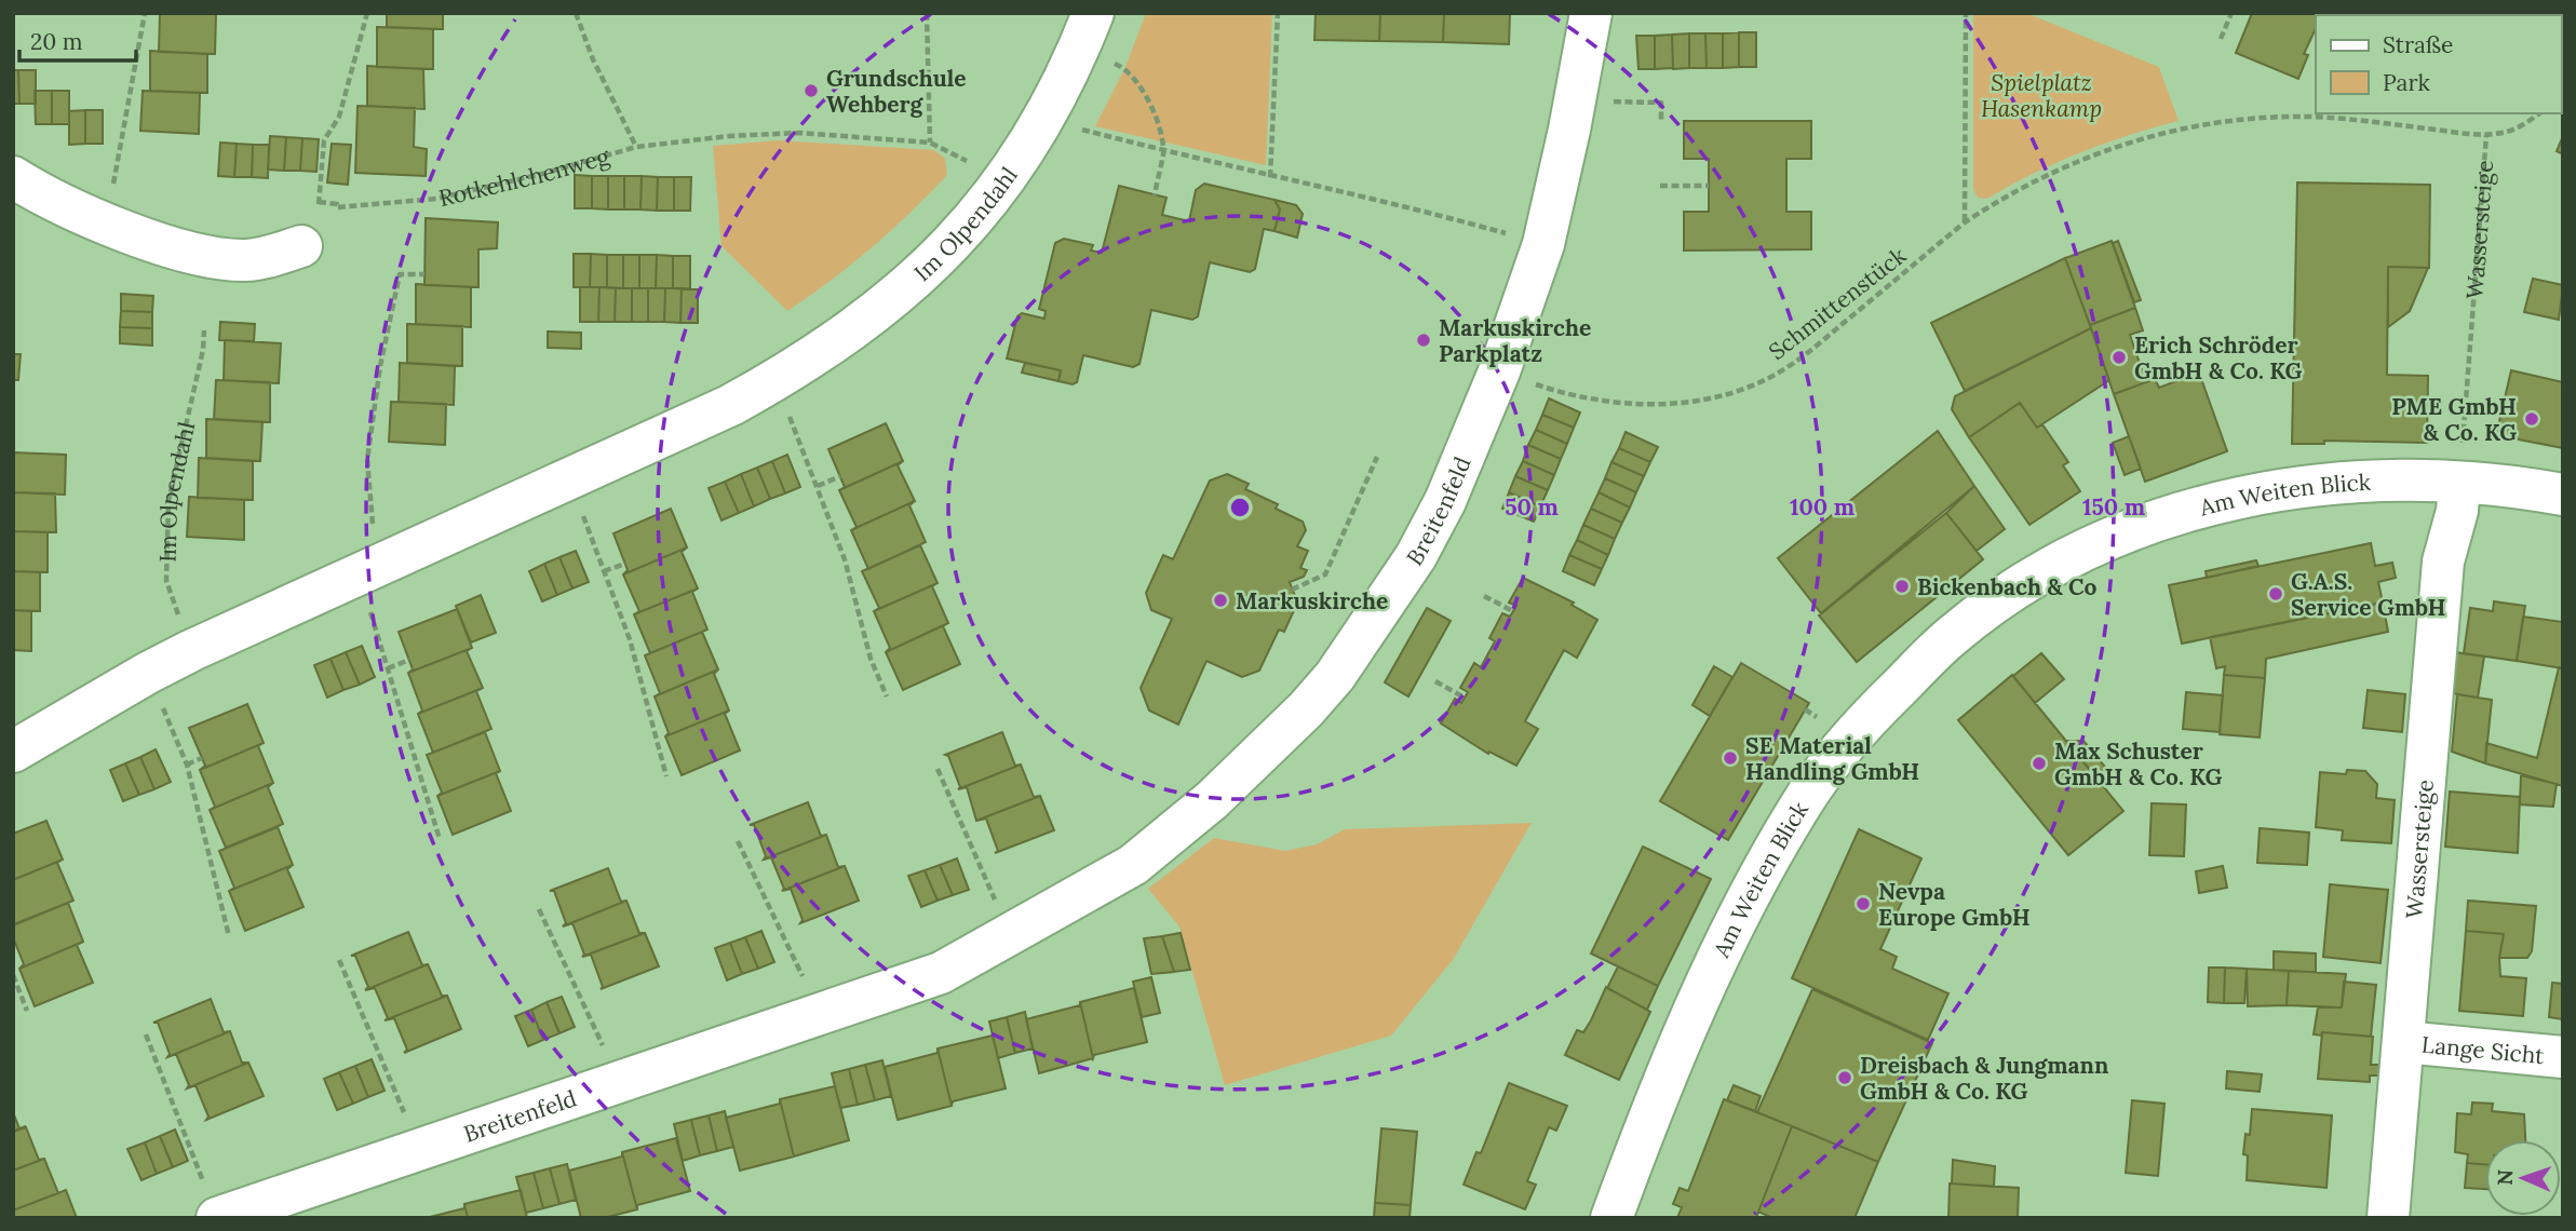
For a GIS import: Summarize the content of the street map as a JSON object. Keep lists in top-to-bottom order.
{
  "streets": {
    "street": [
      "Im Olpendahl",
      "Wassersteige",
      "Am Weiten Blick",
      "Breitenfeld",
      "Lange Sicht"
    ],
    "path": ["Rotkehlchenweg", "Schmittenstück"]
  },
  "crossings": [
    ["Wassersteige", "Schmittenstück"],
    ["Wassersteige", "Am Weiten Blick"],
    ["Wassersteige", "Lange Sicht"],
    ["Schmittenstück", "Breitenfeld"]
  ],
  "parks": ["Spielplatz Hasenkamp"],
  "places": [
    "Grundschule Wehberg",
    "Markuskirche Parkplatz",
    "Erich Schröder GmbH & Co. KG",
    "PME GmbH & Co. KG",
    "Bickenbach & Co",
    "G.A.S. Service GmbH",
    "Markuskirche",
    "SE Material Handling GmbH",
    "Max Schuster GmbH & Co. KG",
    "Nevpa Europe GmbH",
    "Dreisbach & Jungmann GmbH & Co. KG"
  ],
  "legend": ["Straße", "Park"],
  "scale_bar": "20 m",
  "north": "left",
  "rings": ["50 m", "100 m", "150 m"]
}
